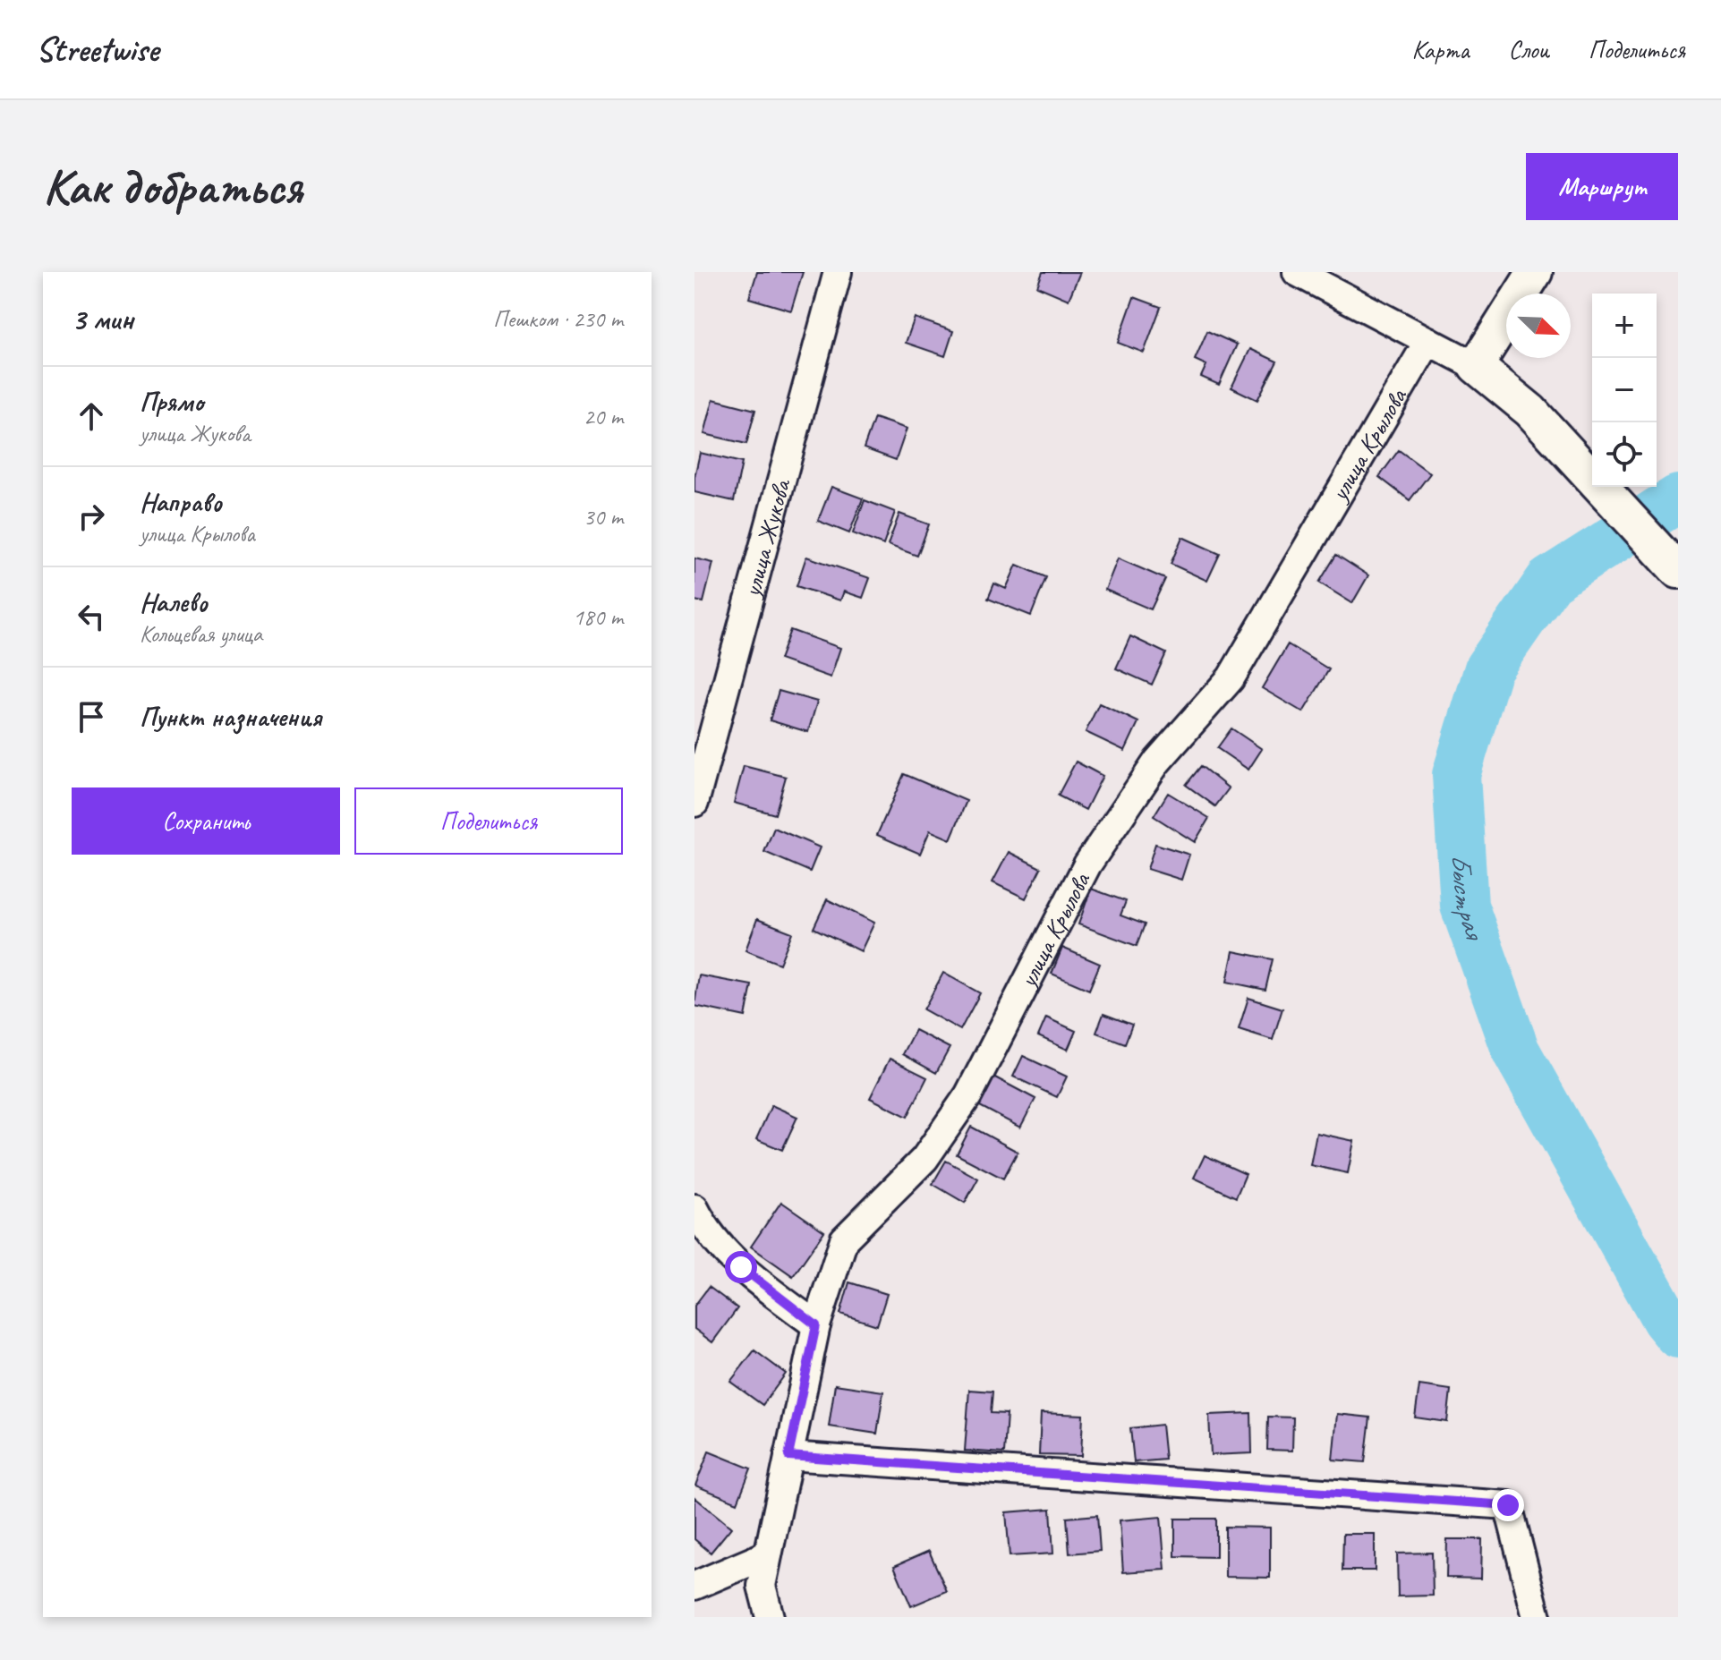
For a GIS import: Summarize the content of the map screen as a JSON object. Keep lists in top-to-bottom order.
{
  "streets": {
    "street": ["улица Крылова", "улица Жукова"]
  },
  "water": ["Быстрая"],
  "north": "bottom right",
  "page": {
    "header": "Streetwise",
    "nav": ["Карта", "Слои", "Поделиться"],
    "buttons": [
      "Маршрут",
      ["Сохранить", "Поделиться"]
    ],
    "title": "Как добраться",
    "heading": ["3 мин", "Пешком · 230 m"],
    "map_buttons": ["+", "−"],
    "list": [
      ["Прямо", "улица Жукова", "20 m"],
      ["Направо", "улица Крылова", "30 m"],
      ["Налево", "Кольцевая улица", "180 m"],
      "Пункт назначения"
    ]
  }
}
